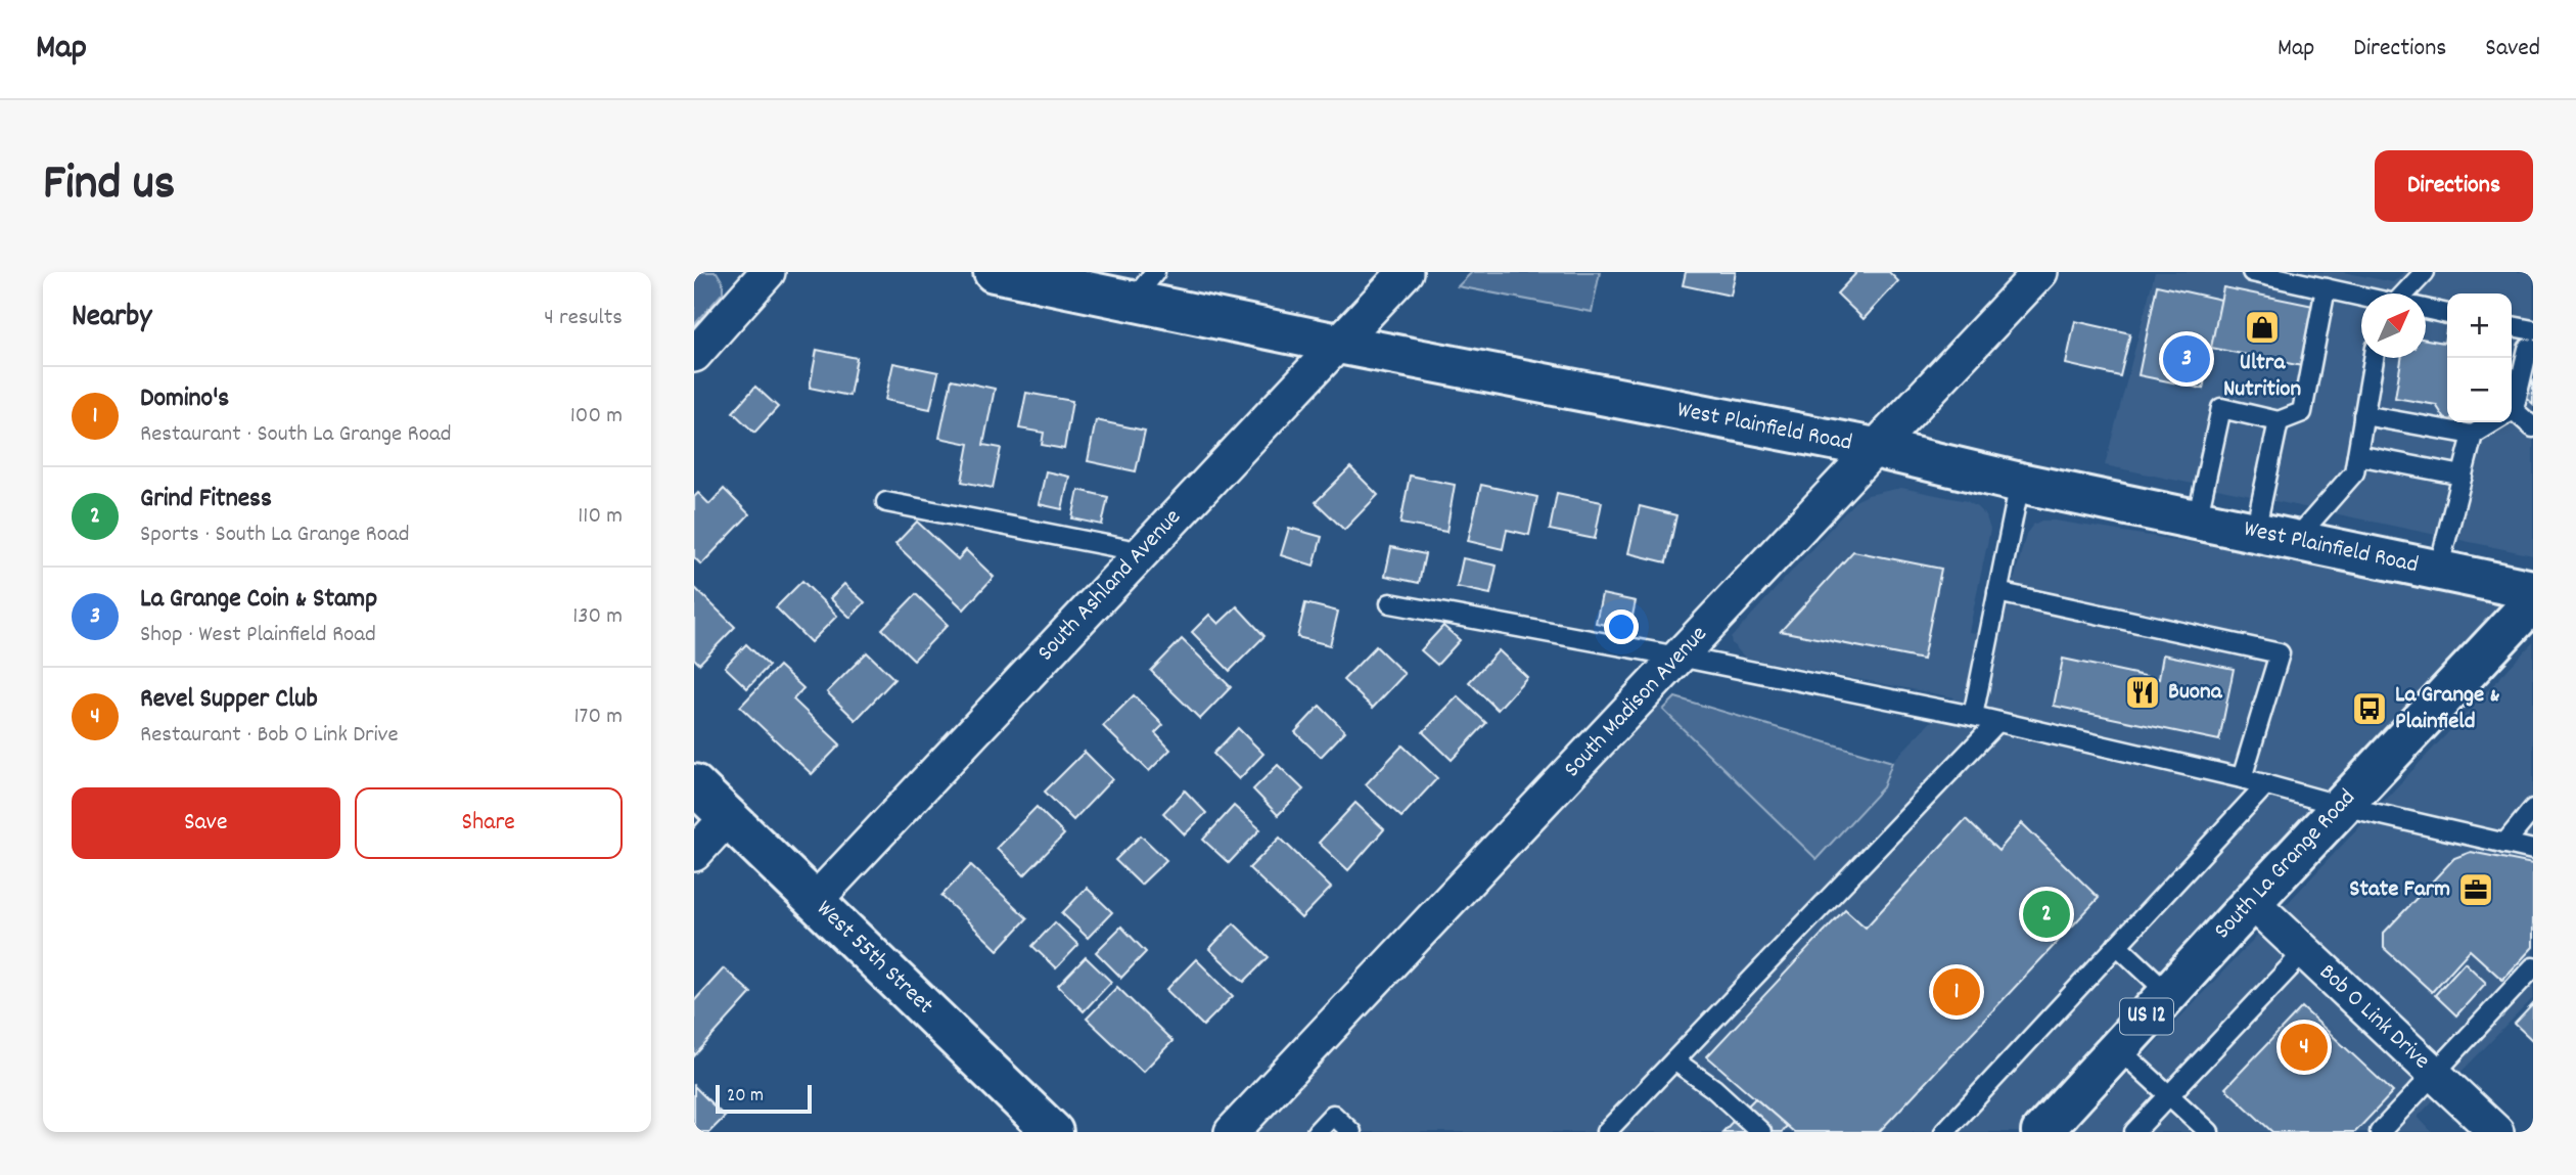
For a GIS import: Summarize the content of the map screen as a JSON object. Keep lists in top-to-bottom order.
{
  "streets": {
    "main road": [
      "West Plainfield Road",
      "South La Grange Road",
      "West 55th Street",
      "US 12"
    ],
    "street": ["South Ashland Avenue", "South Madison Avenue", "Bob O Link Drive"]
  },
  "crossings": [
    ["West Plainfield Road", "South Ashland Avenue"],
    ["West Plainfield Road", "South Madison Avenue"],
    ["South Ashland Avenue", "West 55th Street"],
    ["South La Grange Road", "Bob O Link Drive"]
  ],
  "places": {
    "shop": ["Ultra Nutrition"],
    "restaurant": ["Buona"],
    "bus stop": ["La Grange & Plainfield"],
    "office": ["State Farm"]
  },
  "scale_bar": "20 m",
  "north": "top right",
  "page": {
    "header": "Map",
    "nav": ["Map", "Directions", "Saved"],
    "title": "Find us",
    "buttons": [
      "Directions",
      ["Save", "Share"]
    ],
    "heading": ["Nearby", "4 results"],
    "map_buttons": ["+", "−"],
    "pins": [
      "3",
      "2",
      "1",
      "4"
    ],
    "list": [
      {
        "mark": "1",
        "name": "Domino's",
        "note": "Restaurant · South La Grange Road",
        "value": "100 m"
      },
      {
        "mark": "2",
        "name": "Grind Fitness",
        "note": "Sports · South La Grange Road",
        "value": "110 m"
      },
      {
        "mark": "3",
        "name": "La Grange Coin & Stamp",
        "note": "Shop · West Plainfield Road",
        "value": "130 m"
      },
      {
        "mark": "4",
        "name": "Revel Supper Club",
        "note": "Restaurant · Bob O Link Drive",
        "value": "170 m"
      }
    ],
    "scale": "20 m"
  }
}
